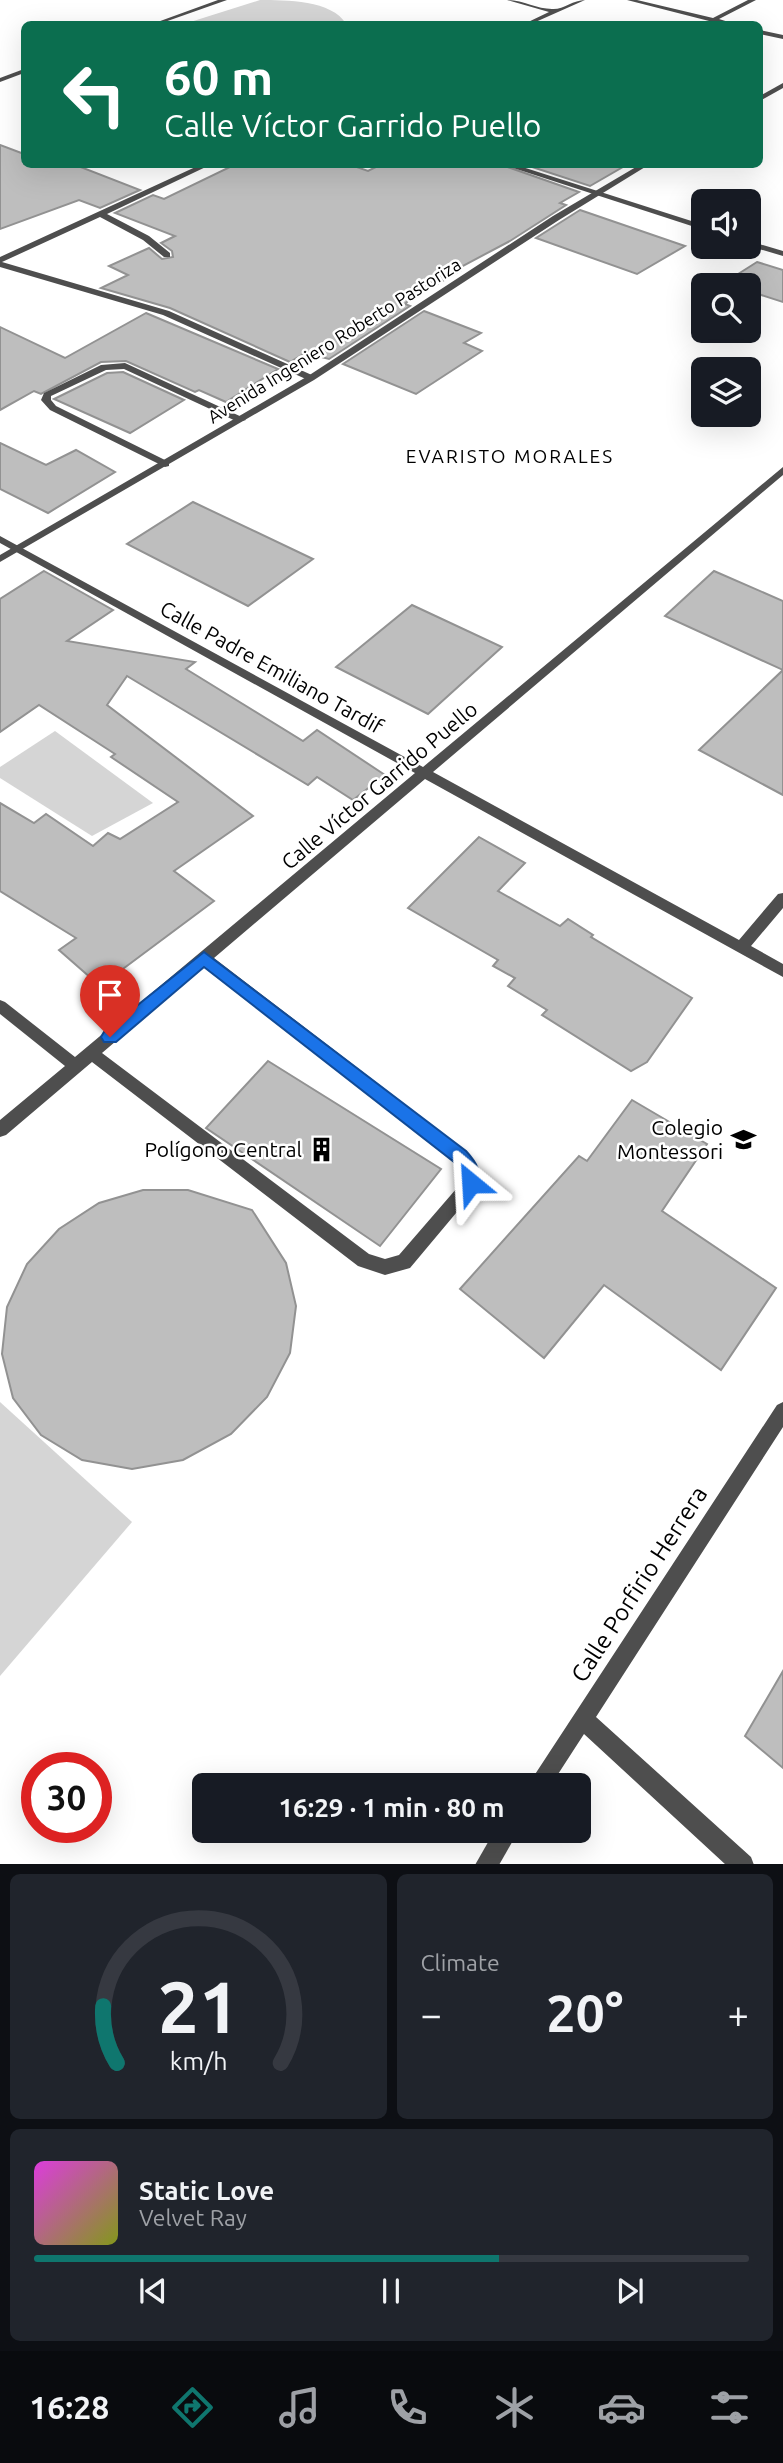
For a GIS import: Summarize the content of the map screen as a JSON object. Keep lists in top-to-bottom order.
{
  "streets": {
    "street": [
      "Avenida Ingeniero Roberto Pastoriza",
      "Calle Padre Emiliano Tardif",
      "Calle Víctor Garrido Puello",
      "Calle Porfirio Herrera"
    ]
  },
  "crossings": [
    ["Avenida Ingeniero Roberto Pastoriza", "Calle Padre Emiliano Tardif"],
    ["Calle Padre Emiliano Tardif", "Calle Víctor Garrido Puello"]
  ],
  "districts": ["EVARISTO MORALES"],
  "places": {
    "school or university": ["Colegio Montessori"],
    "building": ["Polígono Central"]
  },
  "page": {
    "turn": ["60 m", "Calle Víctor Garrido Puello"],
    "limit": "30",
    "trip": "16:29 · 1 min · 80 m",
    "tile": "Climate",
    "heat": ["−", "20°", "+"],
    "song": ["Static Love", "Velvet Ray"],
    "tabs": "16:28",
    "gauge": ["21", "km/h"]
  }
}
